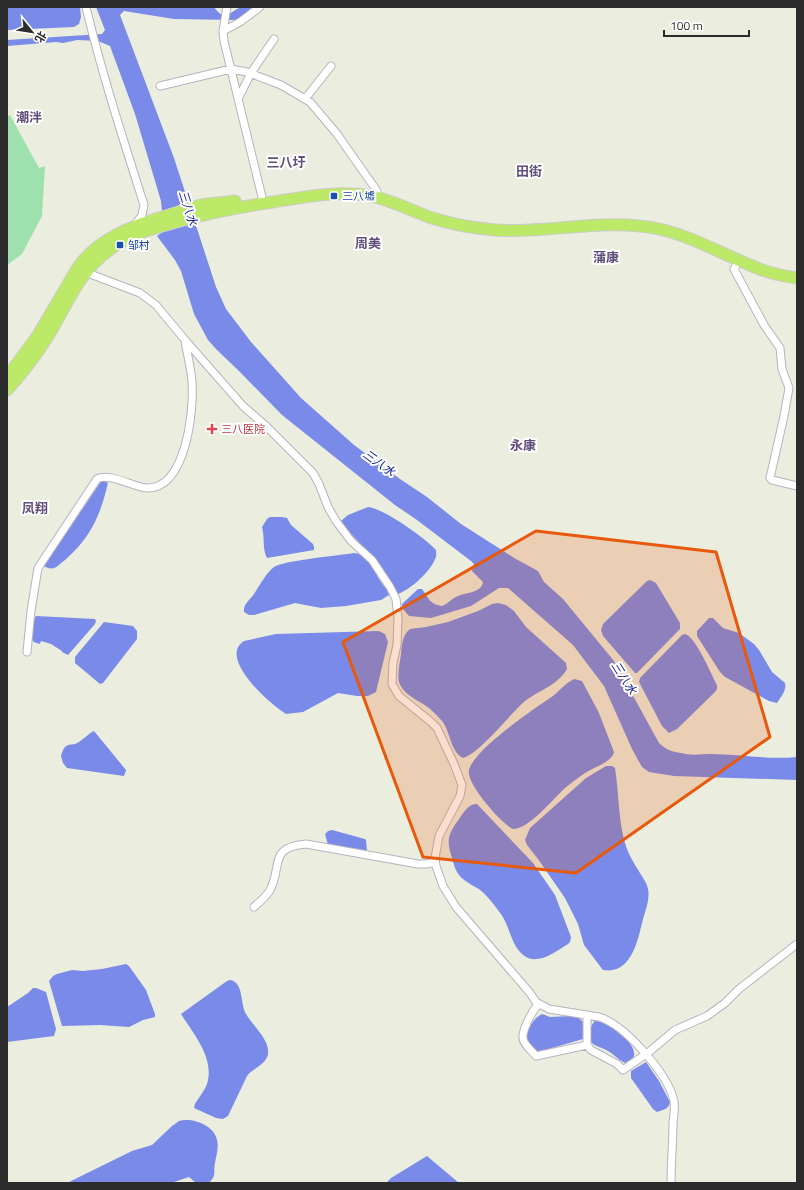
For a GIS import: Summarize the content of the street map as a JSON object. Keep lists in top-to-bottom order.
{
  "districts": [
    "潮泮",
    "三八圩",
    "田街",
    "周美",
    "蒲康",
    "永康",
    "凤翔"
  ],
  "water": ["三八水"],
  "places": {
    "transit": ["三八墟", "邹村"],
    "health": ["三八医院"]
  },
  "scale_bar": "100 m",
  "north": "bottom right"
}
